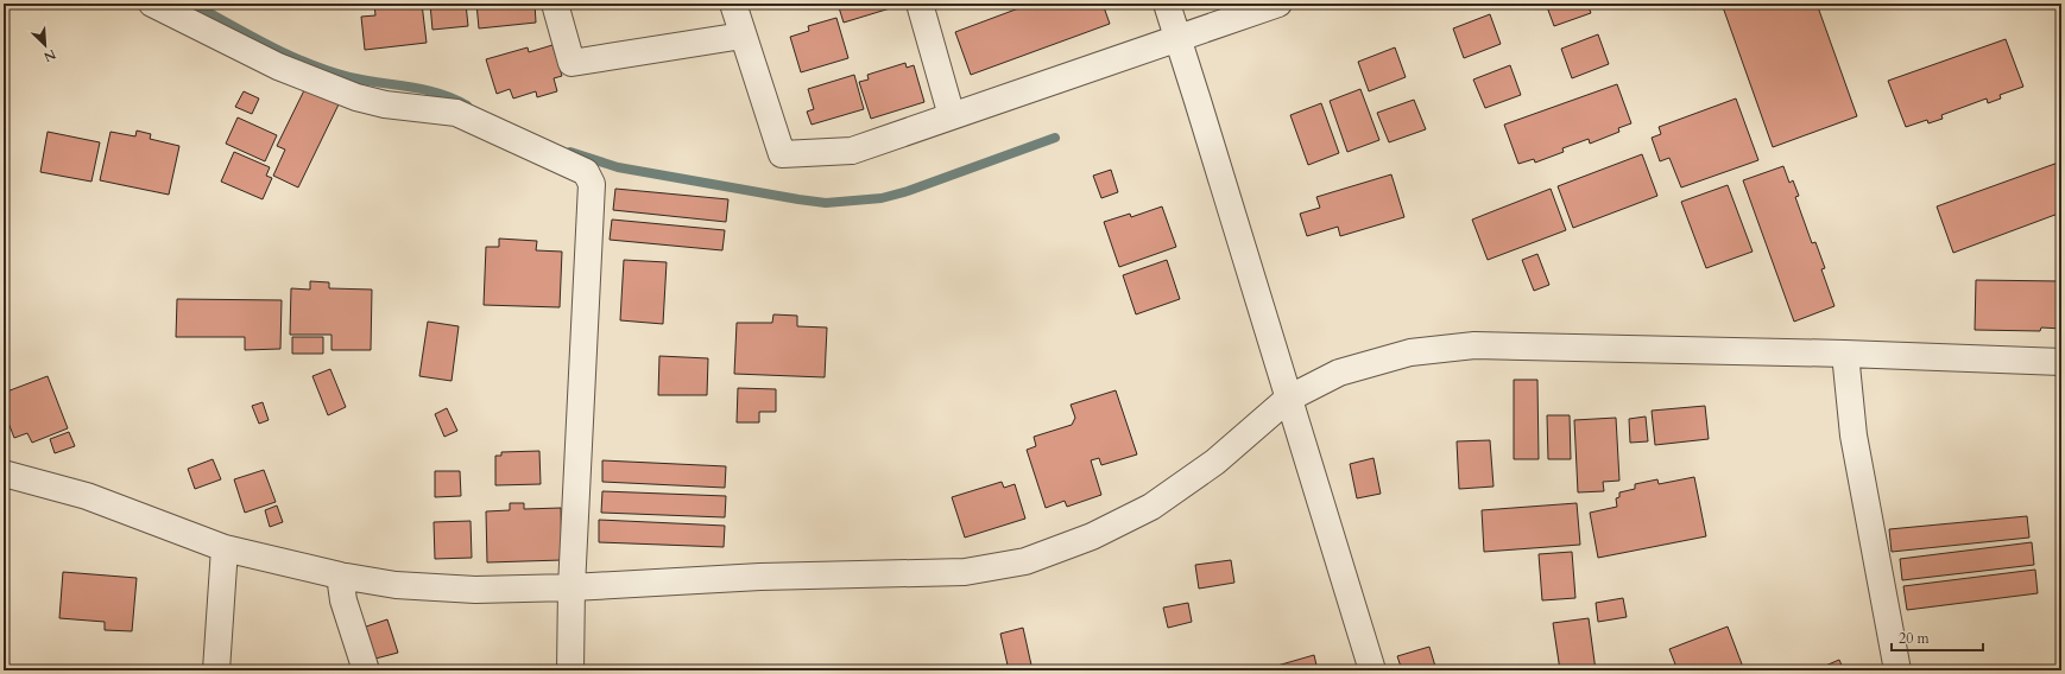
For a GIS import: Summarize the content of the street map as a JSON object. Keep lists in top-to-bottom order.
{
  "scale_bar": "20 m",
  "north": "bottom right"
}
